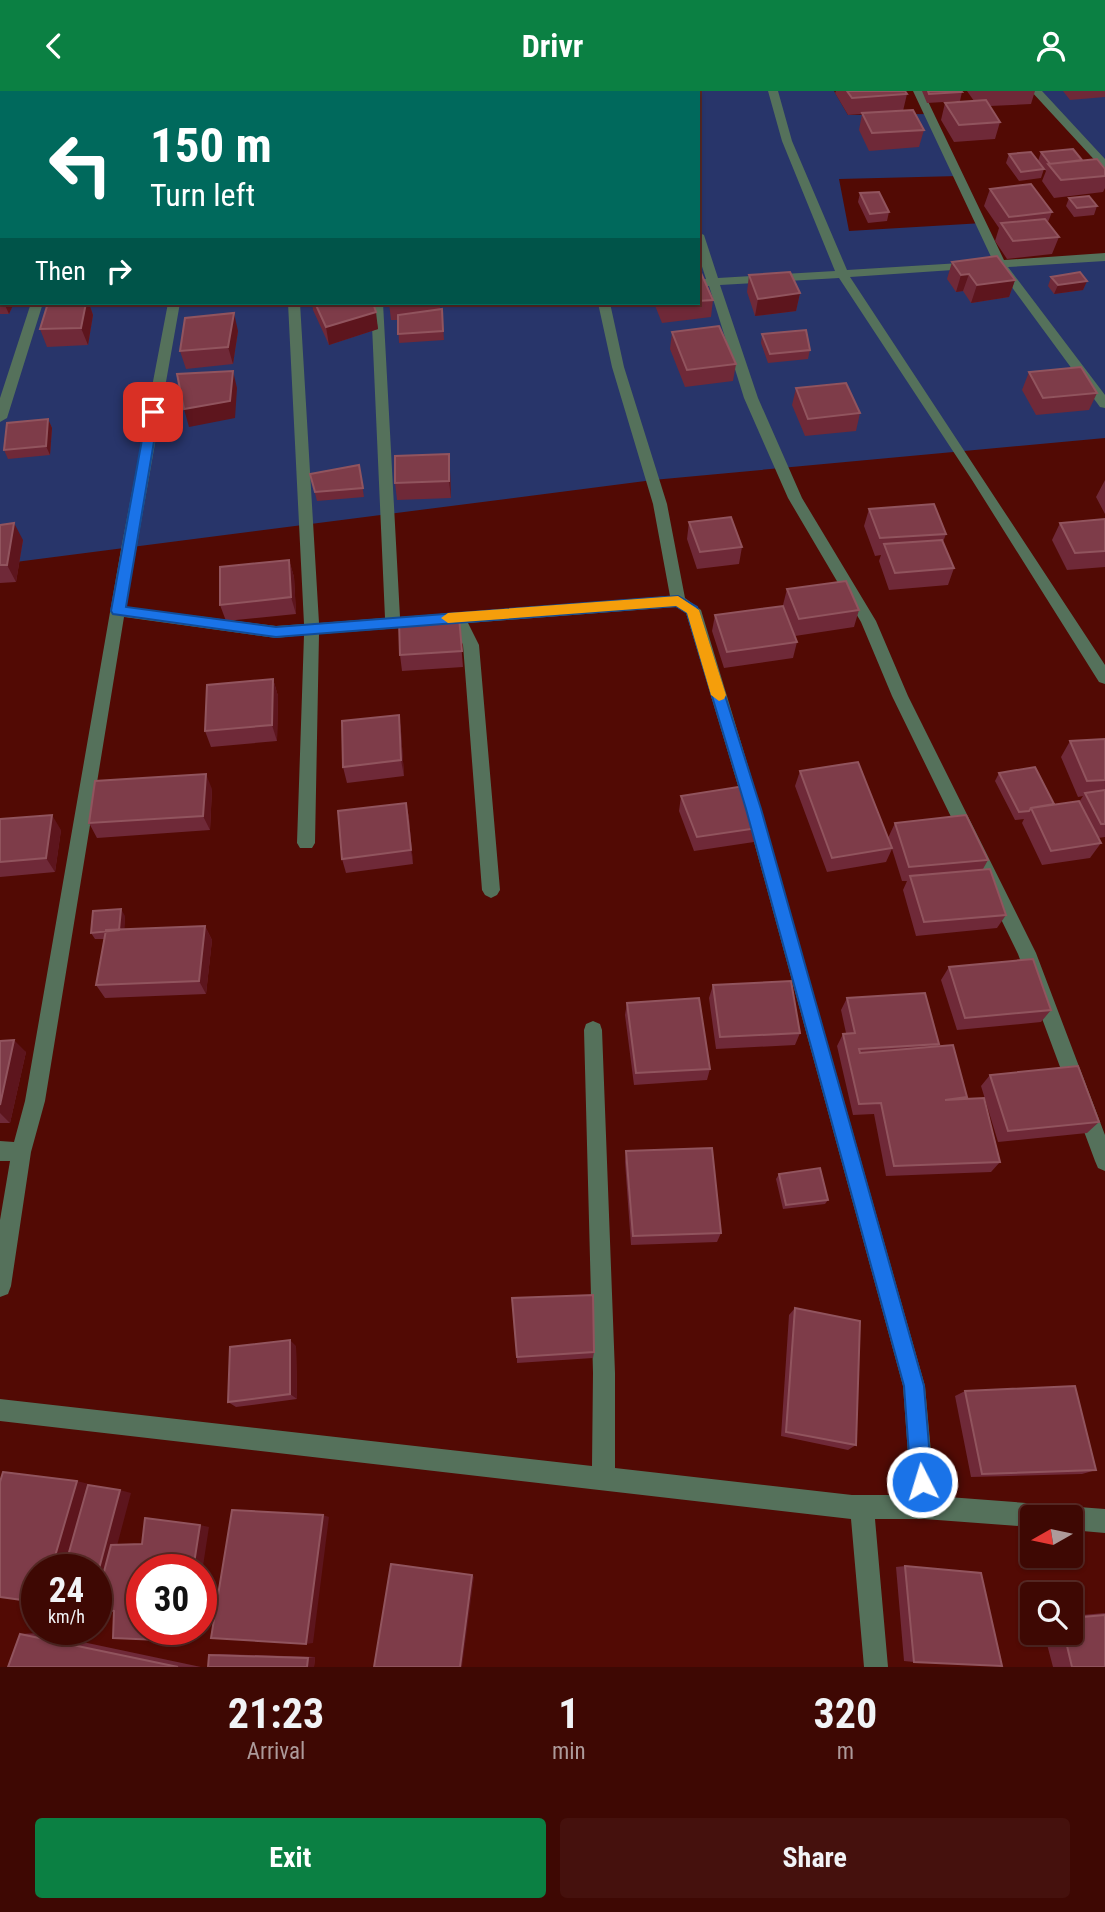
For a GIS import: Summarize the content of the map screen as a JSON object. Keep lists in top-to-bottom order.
{
  "north": "left",
  "page": {
    "header": "Drivr",
    "turn": ["150 m", "Turn left"],
    "then": "Then",
    "speed": "24 km/h",
    "limit": "30",
    "eta": [
      "21:23",
      "Arrival",
      "1",
      "min",
      "320",
      "m"
    ],
    "buttons": ["Exit", "Share"]
  }
}
